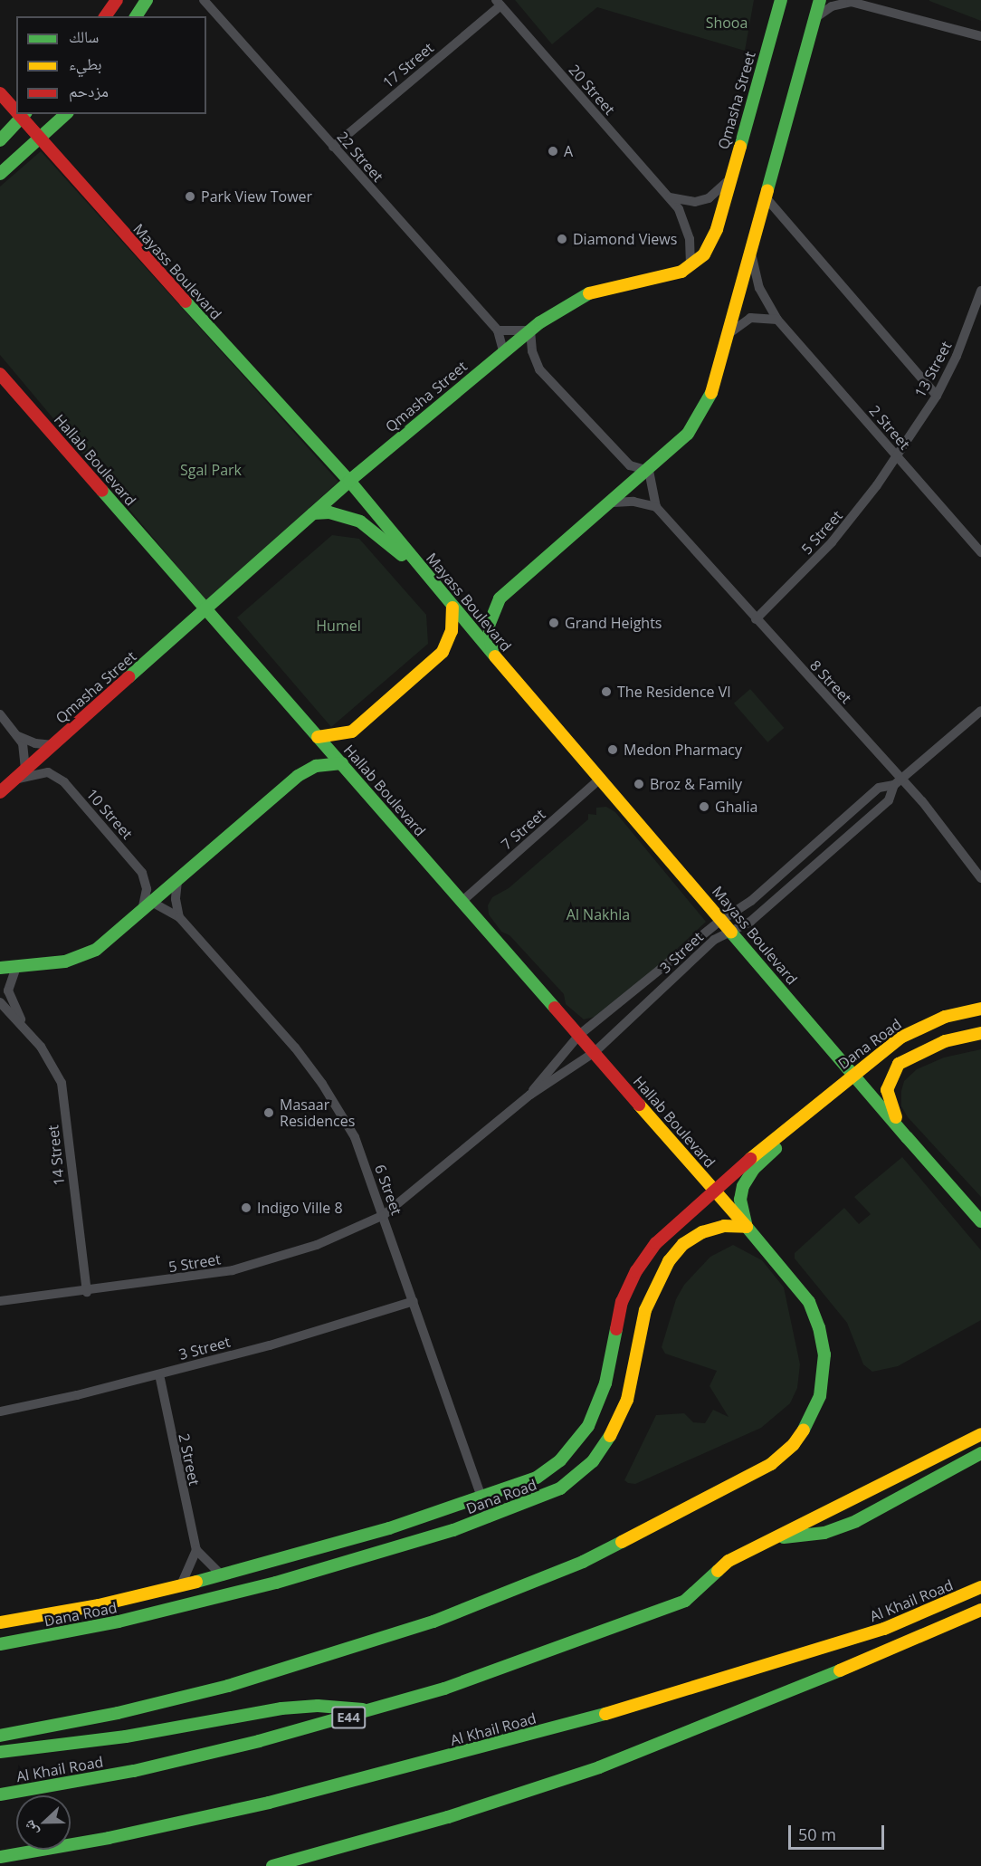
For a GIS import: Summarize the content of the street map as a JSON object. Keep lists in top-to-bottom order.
{
  "streets": {
    "main road": [
      "Qmasha Street",
      "Mayass Boulevard",
      "Hallab Boulevard",
      "Dana Road",
      "Al Khail Road",
      "E44"
    ],
    "street": [
      "17 Street",
      "20 Street",
      "22 Street",
      "13 Street",
      "2 Street",
      "5 Street",
      "8 Street",
      "10 Street",
      "7 Street",
      "3 Street",
      "14 Street",
      "6 Street"
    ]
  },
  "crossings": [
    ["17 Street", "20 Street"],
    ["17 Street", "22 Street"],
    ["20 Street", "Qmasha Street"],
    ["Qmasha Street", "22 Street"],
    ["Qmasha Street", "Mayass Boulevard"],
    ["Qmasha Street", "Hallab Boulevard"],
    ["Qmasha Street", "10 Street"],
    ["Mayass Boulevard", "7 Street"],
    ["Mayass Boulevard", "3 Street"],
    ["Mayass Boulevard", "Dana Road"],
    ["13 Street", "2 Street"],
    ["13 Street", "5 Street"],
    ["2 Street", "5 Street"],
    ["2 Street", "3 Street"],
    ["Hallab Boulevard", "7 Street"],
    ["Hallab Boulevard", "3 Street"],
    ["Hallab Boulevard", "Dana Road"],
    ["5 Street", "8 Street"],
    ["5 Street", "3 Street"],
    ["5 Street", "14 Street"],
    ["5 Street", "6 Street"],
    ["8 Street", "3 Street"],
    ["3 Street", "6 Street"],
    ["Dana Road", "6 Street"]
  ],
  "parks": [
    "Shooa",
    "Sgal Park",
    "Humel",
    "Al Nakhla"
  ],
  "places": [
    "A",
    "Park View Tower",
    "Diamond Views",
    "Grand Heights",
    "The Residence VI",
    "Medon Pharmacy",
    "Broz & Family",
    "Ghalia",
    "Masaar Residences",
    "Indigo Ville 8"
  ],
  "legend": ["سالك", "بطيء", "مزدحم"],
  "scale_bar": "50 m",
  "north": "left"
}
